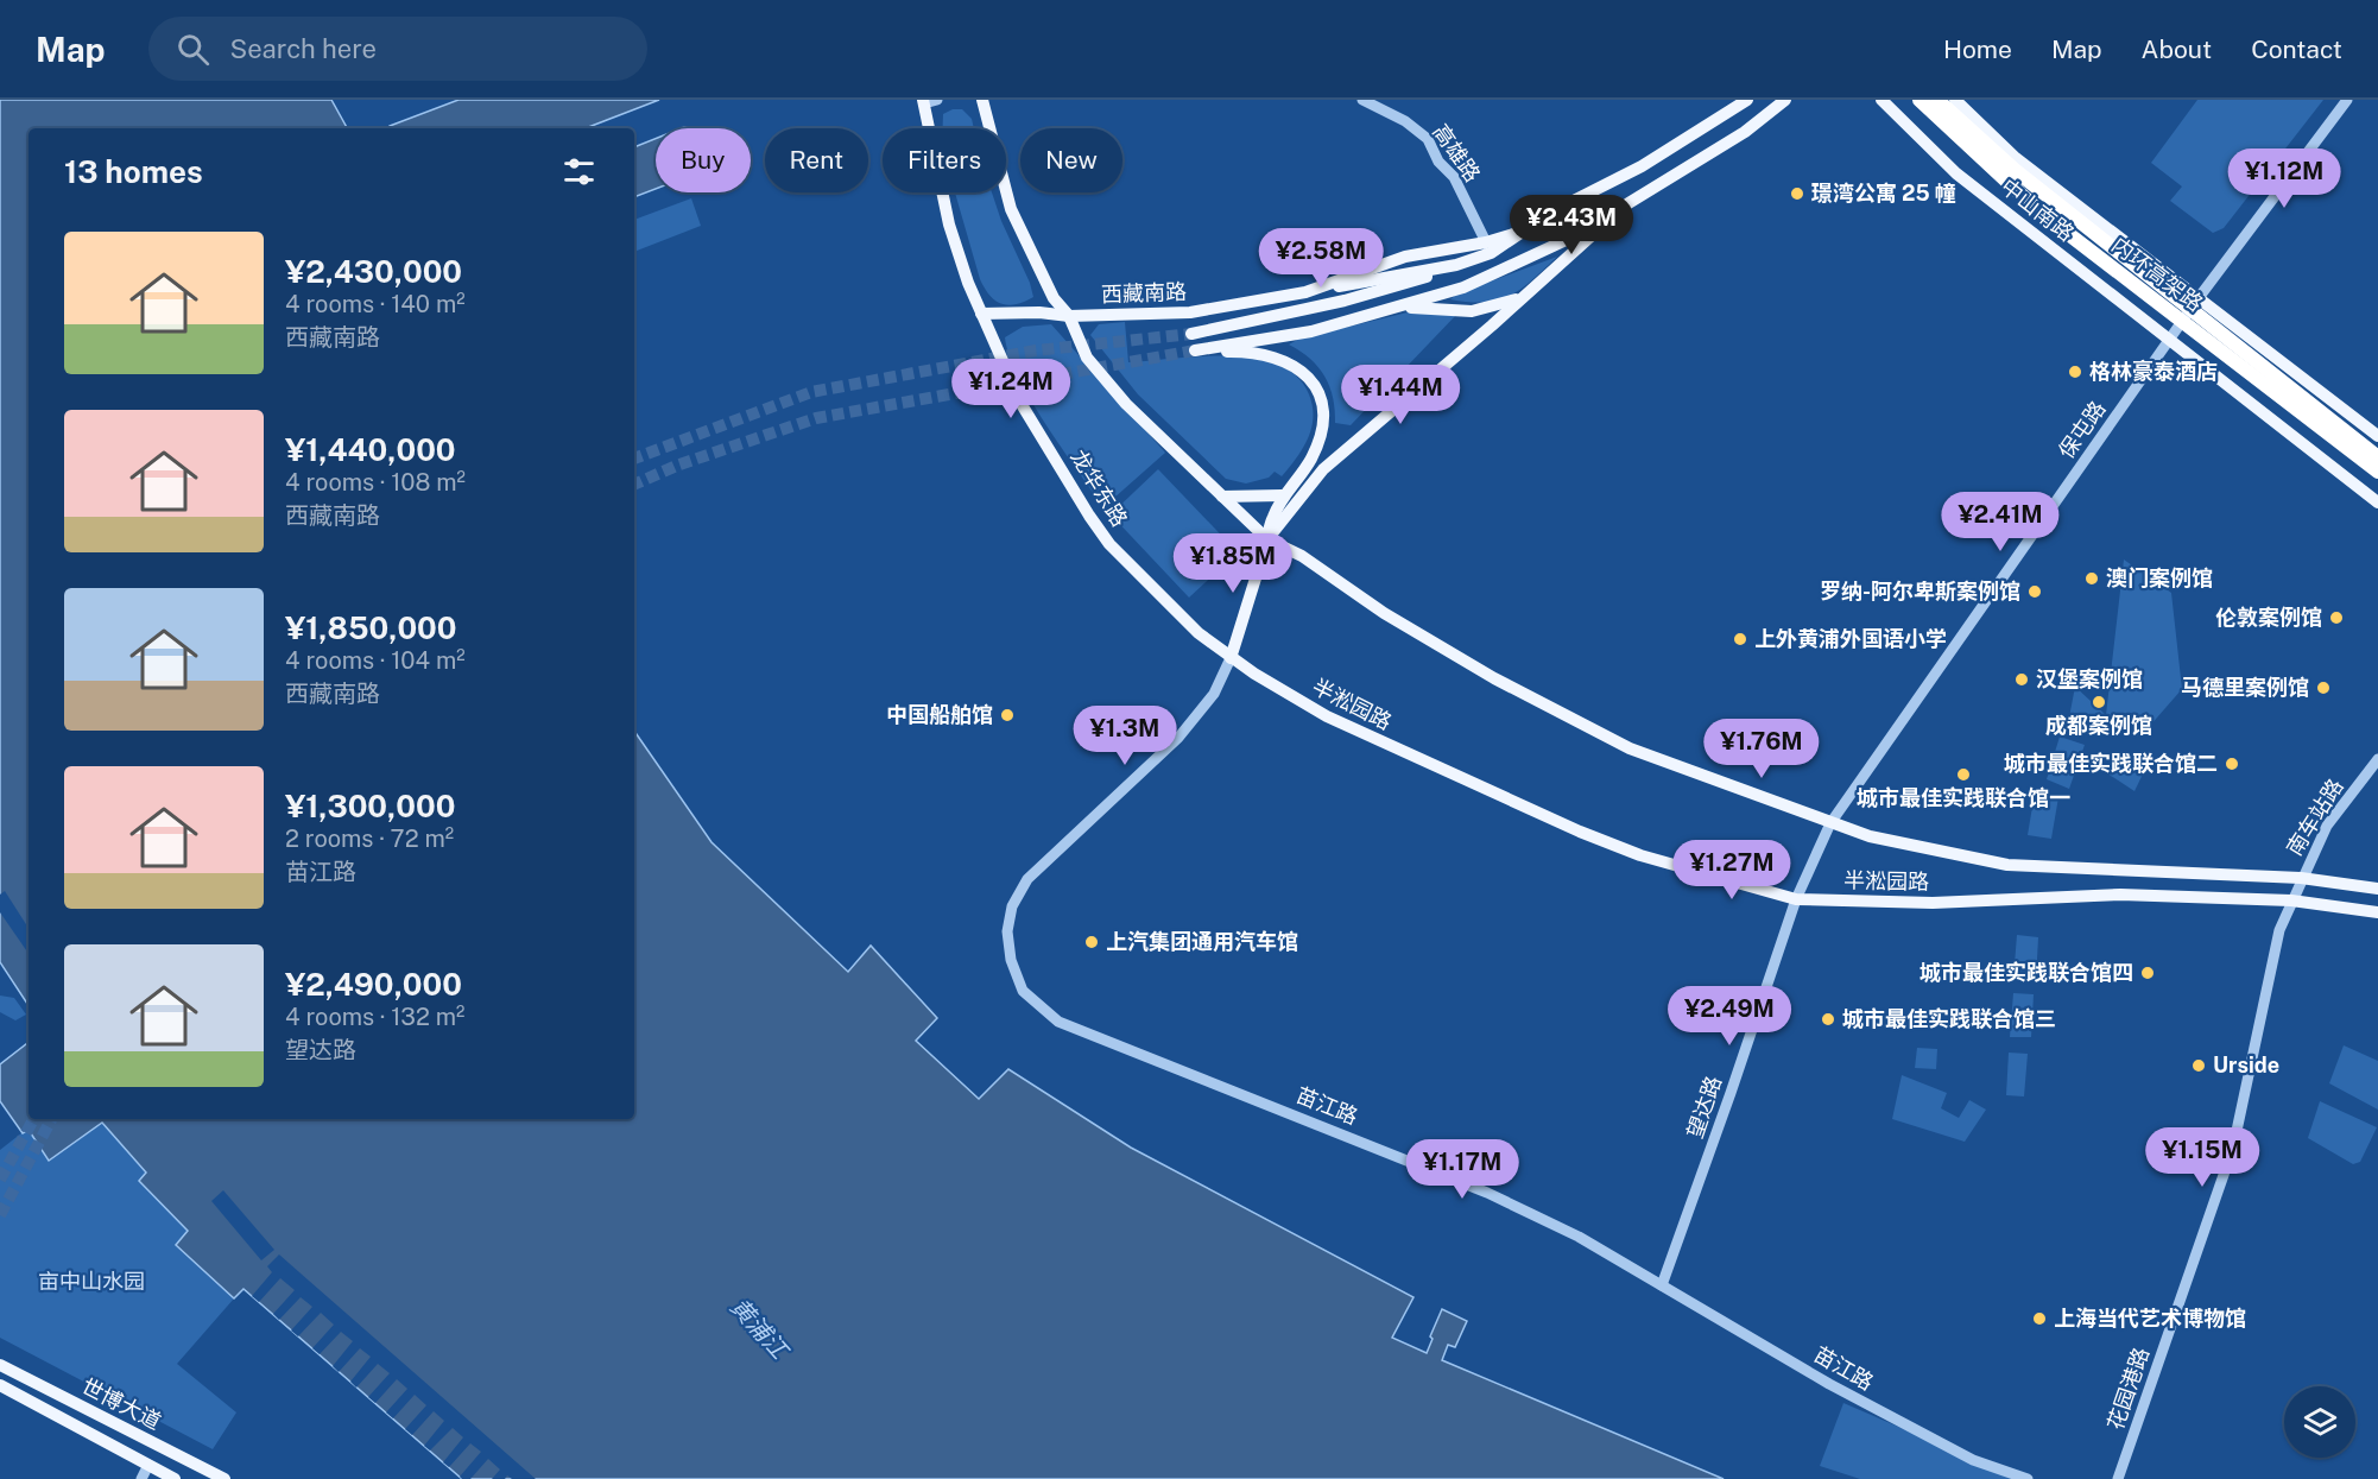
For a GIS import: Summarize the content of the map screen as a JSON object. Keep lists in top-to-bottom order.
{
  "streets": {
    "highway": ["内环高架路"],
    "main road": [
      "中山南路",
      "西藏南路",
      "龙华东路",
      "半淞园路",
      "世博大道"
    ],
    "street": [
      "高雄路",
      "保屯路",
      "南车站路",
      "苗江路",
      "望达路",
      "花园港路"
    ]
  },
  "crossings": [
    ["高雄路", "西藏南路"],
    ["中山南路", "保屯路"],
    ["西藏南路", "龙华东路"],
    ["保屯路", "半淞园路"],
    ["保屯路", "望达路"],
    ["龙华东路", "半淞园路"],
    ["龙华东路", "苗江路"],
    ["半淞园路", "南车站路"],
    ["半淞园路", "苗江路"],
    ["半淞园路", "望达路"],
    ["半淞园路", "花园港路"],
    ["南车站路", "花园港路"],
    ["苗江路", "望达路"]
  ],
  "water": ["黄浦江"],
  "parks": ["亩中山水园"],
  "places": [
    "璟湾公寓 25 幢",
    "格林豪泰酒店",
    "澳门案例馆",
    "罗纳-阿尔卑斯案例馆",
    "伦敦案例馆",
    "上外黄浦外国语小学",
    "汉堡案例馆",
    "马德里案例馆",
    "成都案例馆",
    "中国船舶馆",
    "城市最佳实践联合馆二",
    "城市最佳实践联合馆一",
    "上汽集团通用汽车馆",
    "城市最佳实践联合馆四",
    "城市最佳实践联合馆三",
    "Urside",
    "上海当代艺术博物馆"
  ],
  "page": {
    "header": "Map",
    "search": "Search here",
    "nav": [
      "Home",
      "Map",
      "About",
      "Contact"
    ],
    "chip": [
      "Buy",
      "Rent",
      "Filters",
      "New"
    ],
    "heading": "13 homes",
    "price": [
      "¥1.12M",
      "¥2.43M",
      "¥2.58M",
      "¥1.24M",
      "¥1.44M",
      "¥2.41M",
      "¥1.85M",
      "¥1.3M",
      "¥1.76M",
      "¥1.27M",
      "¥2.49M",
      "¥1.15M",
      "¥1.17M"
    ],
    "list": [
      {
        "name": "¥2,430,000",
        "note": "4 rooms · 140 m² · 西藏南路"
      },
      {
        "name": "¥1,440,000",
        "note": "4 rooms · 108 m² · 西藏南路"
      },
      {
        "name": "¥1,850,000",
        "note": "4 rooms · 104 m² · 西藏南路"
      },
      {
        "name": "¥1,300,000",
        "note": "2 rooms · 72 m² · 苗江路"
      },
      {
        "name": "¥2,490,000",
        "note": "4 rooms · 132 m² · 望达路"
      }
    ]
  }
}
